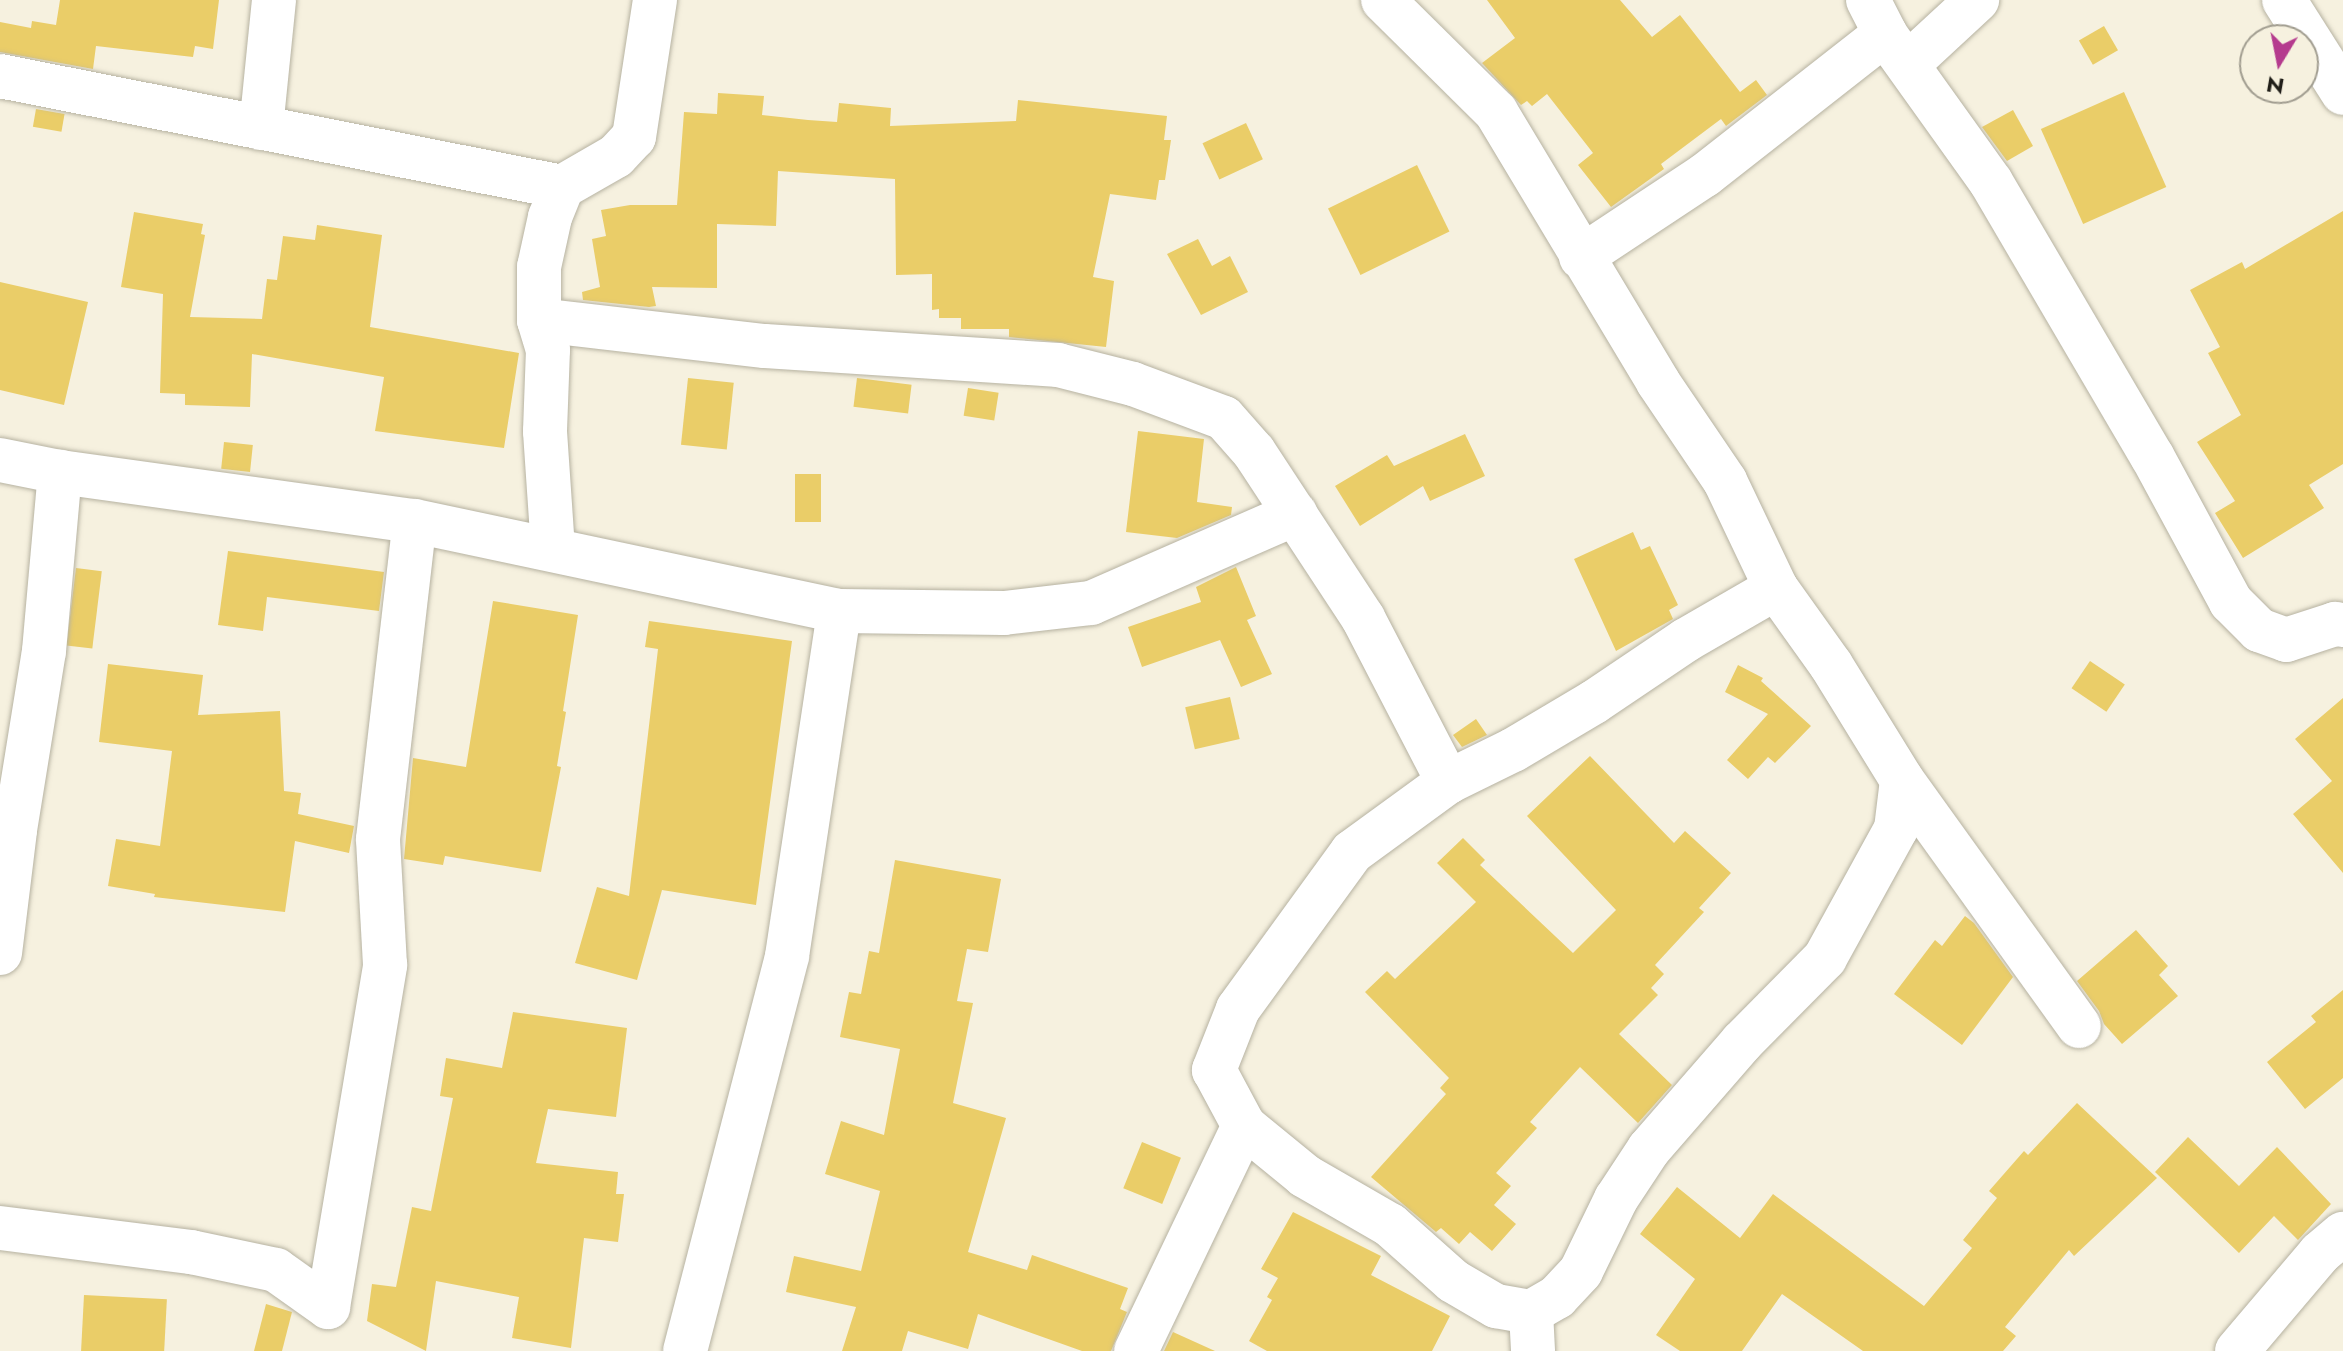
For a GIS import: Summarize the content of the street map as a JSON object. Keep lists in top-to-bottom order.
{
  "north": "bottom"
}
